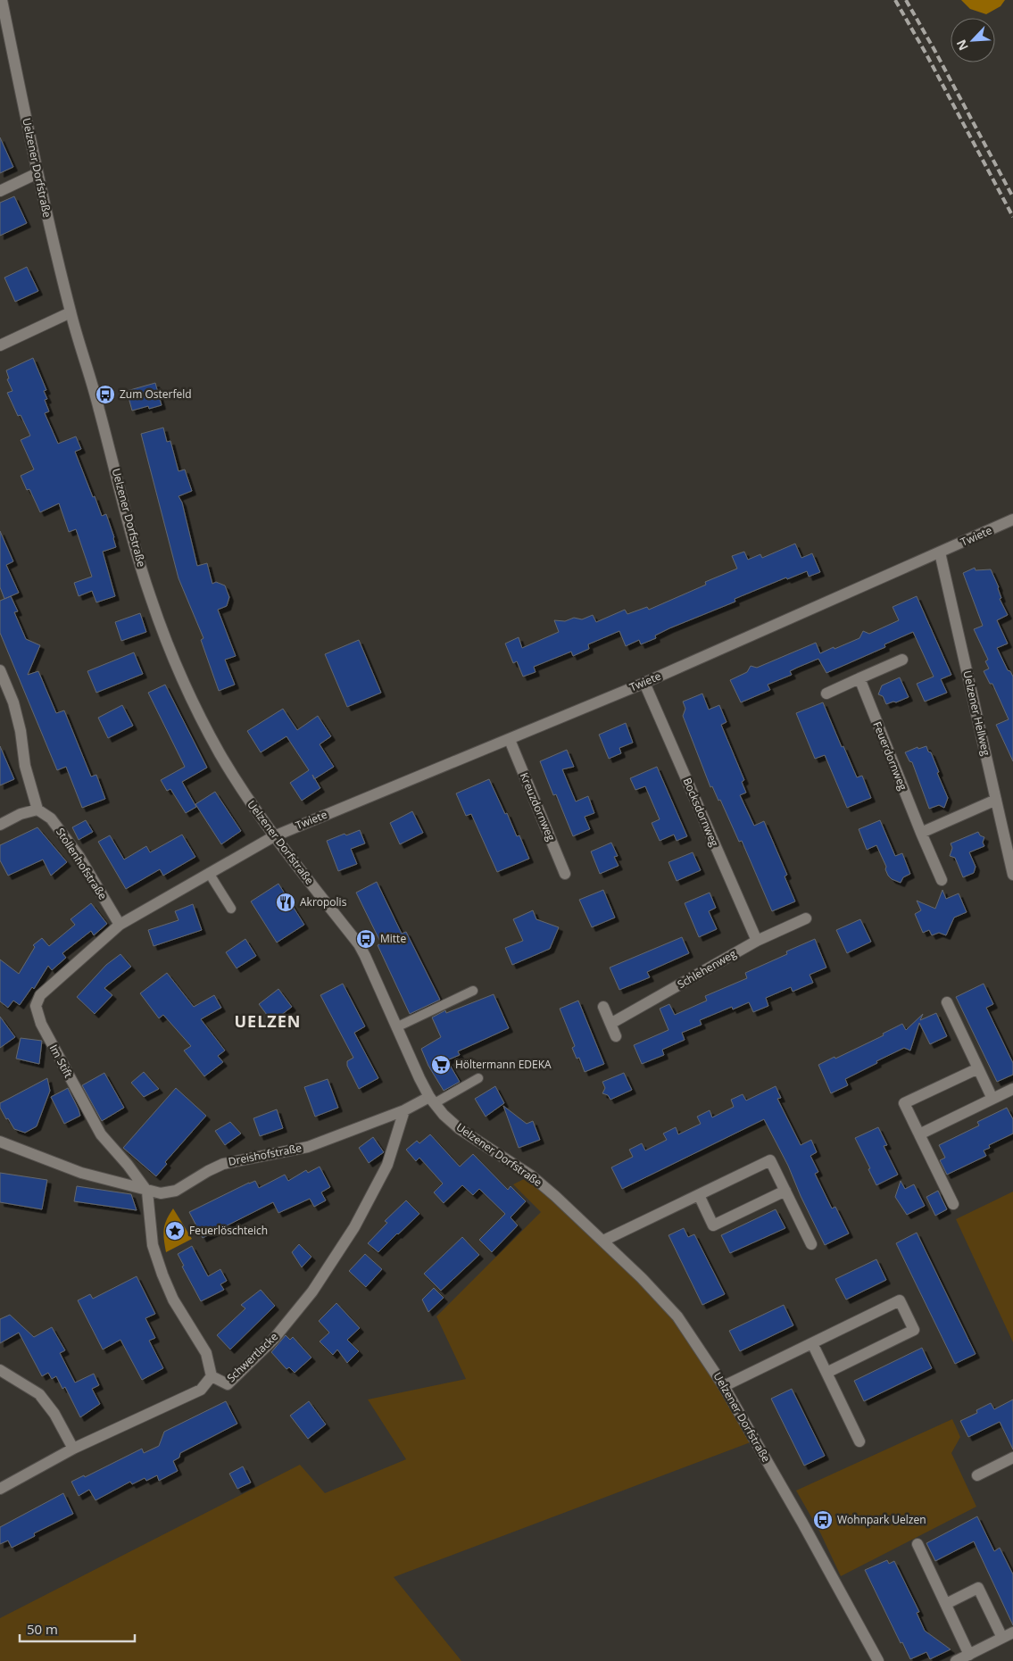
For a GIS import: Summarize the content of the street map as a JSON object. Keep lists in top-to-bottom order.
{
  "streets": {
    "street": [
      "Uelzener Dorfstraße",
      "Twiete",
      "Uelzener Hellweg",
      "Feuerdornweg",
      "Kreuzdornweg",
      "Bocksdornweg",
      "Stollenhofstraße",
      "Schlehenweg",
      "Im Stift",
      "Dreishofstraße",
      "Schwertlacke"
    ]
  },
  "crossings": [
    ["Uelzener Dorfstraße", "Twiete"],
    ["Uelzener Dorfstraße", "Im Stift"],
    ["Uelzener Dorfstraße", "Dreishofstraße"],
    ["Twiete", "Uelzener Hellweg"],
    ["Twiete", "Kreuzdornweg"],
    ["Twiete", "Bocksdornweg"],
    ["Twiete", "Im Stift"],
    ["Bocksdornweg", "Schlehenweg"],
    ["Stollenhofstraße", "Im Stift"],
    ["Im Stift", "Dreishofstraße"],
    ["Im Stift", "Schwertlacke"],
    ["Dreishofstraße", "Schwertlacke"]
  ],
  "districts": ["UELZEN"],
  "places": {
    "bus stop": ["Zum Osterfeld", "Mitte", "Wohnpark Uelzen"],
    "restaurant": ["Akropolis"],
    "supermarket": ["Höltermann EDEKA"],
    "place": ["Feuerlöschteich"]
  },
  "scale_bar": "50 m",
  "north": "bottom left"
}
